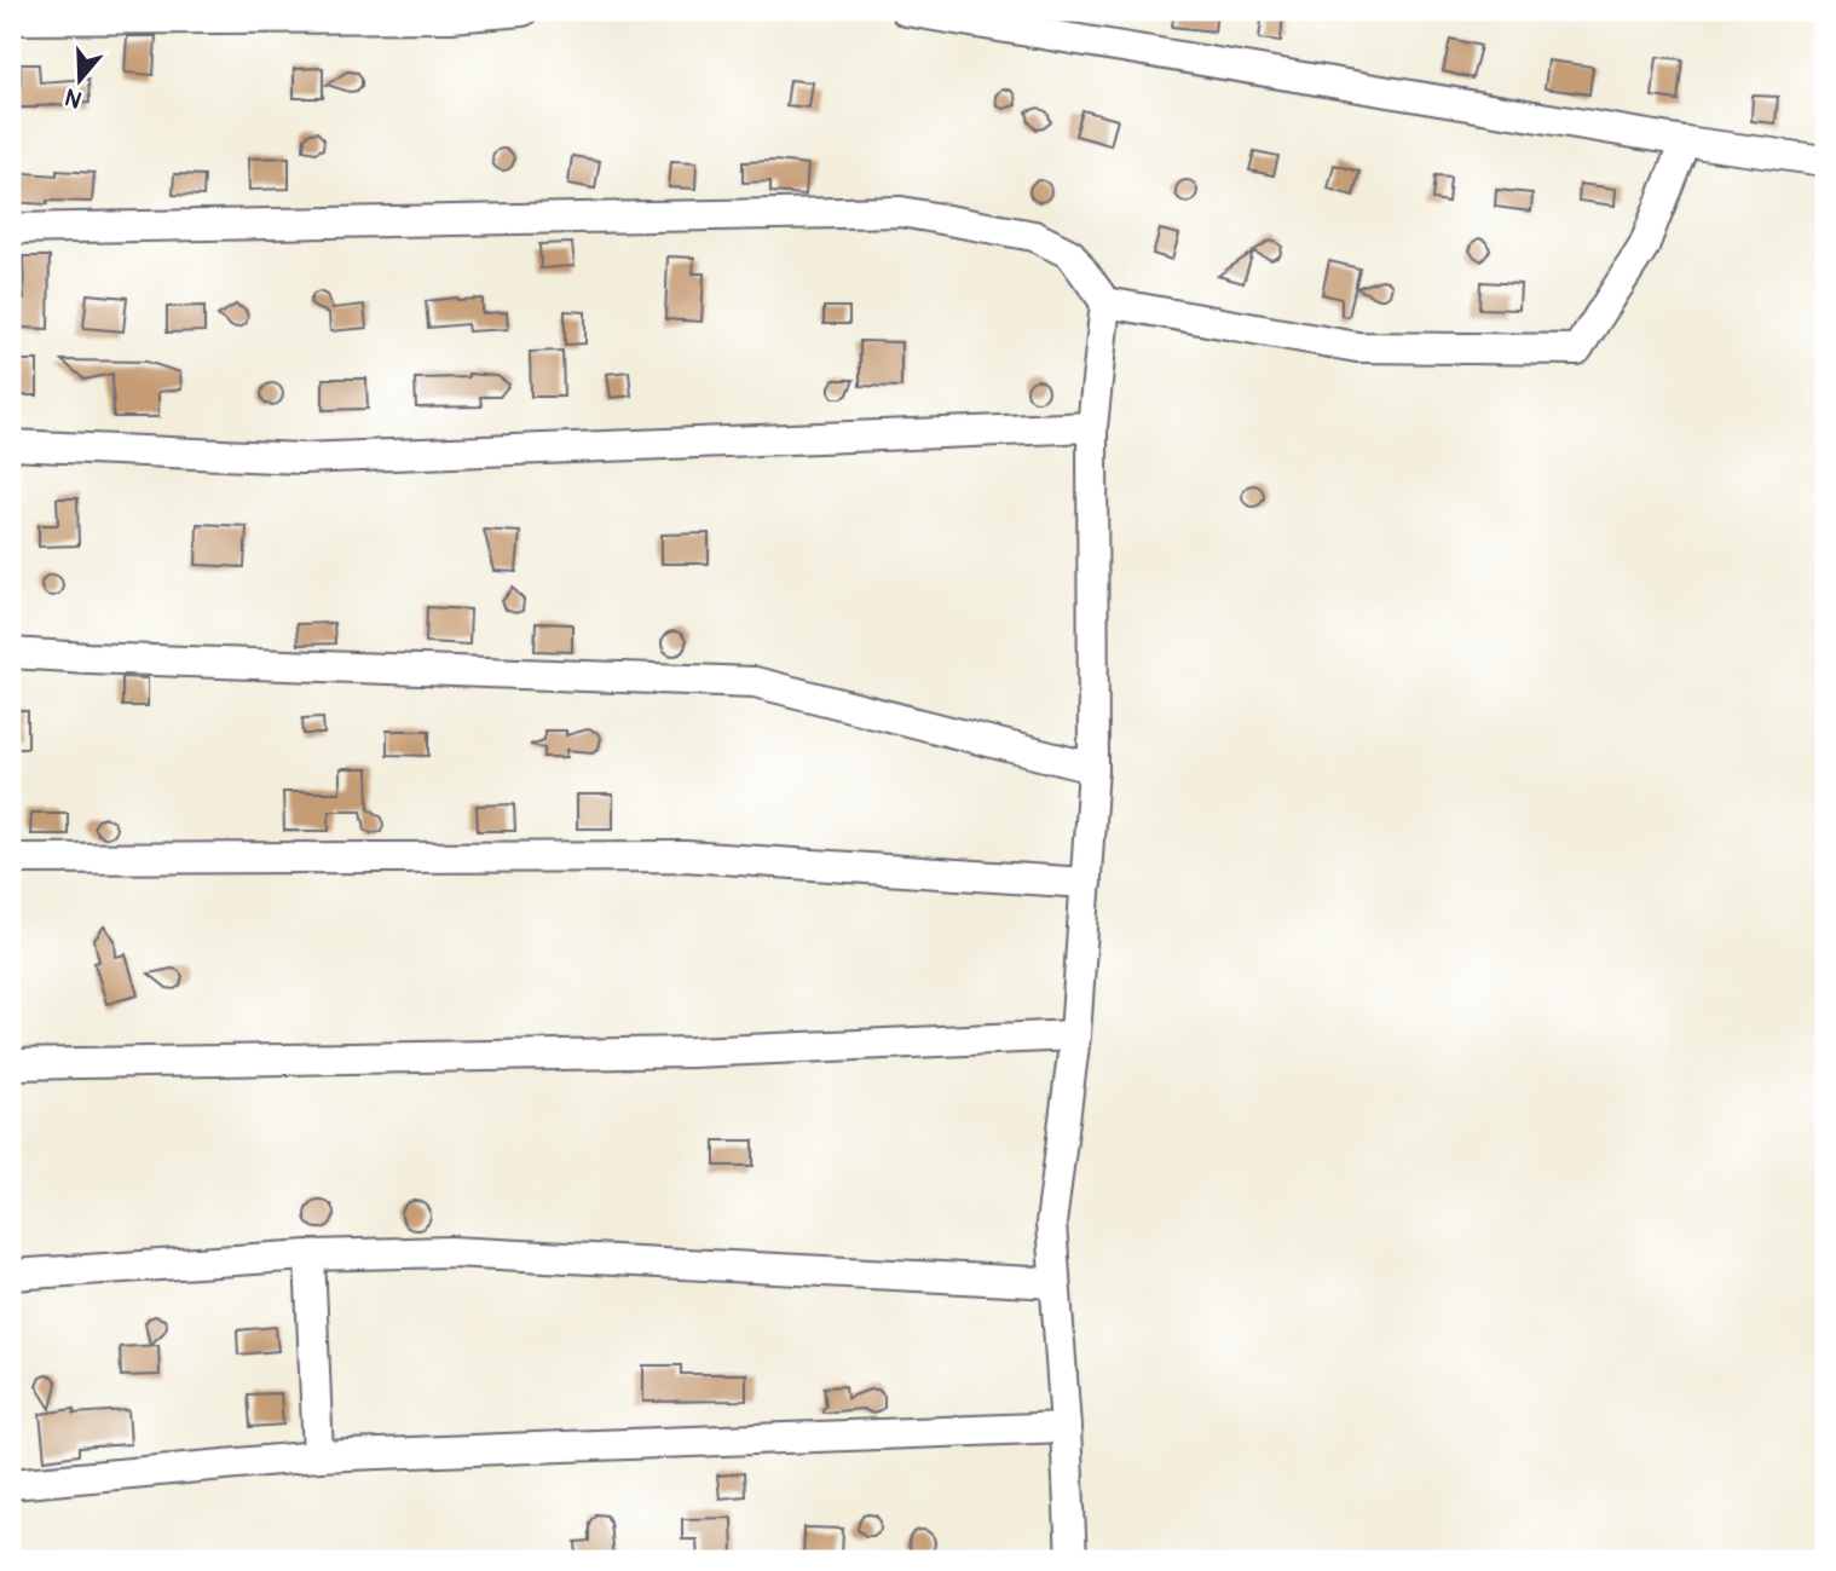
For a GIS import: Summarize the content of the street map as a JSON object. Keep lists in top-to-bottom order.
{
  "north": "bottom"
}
